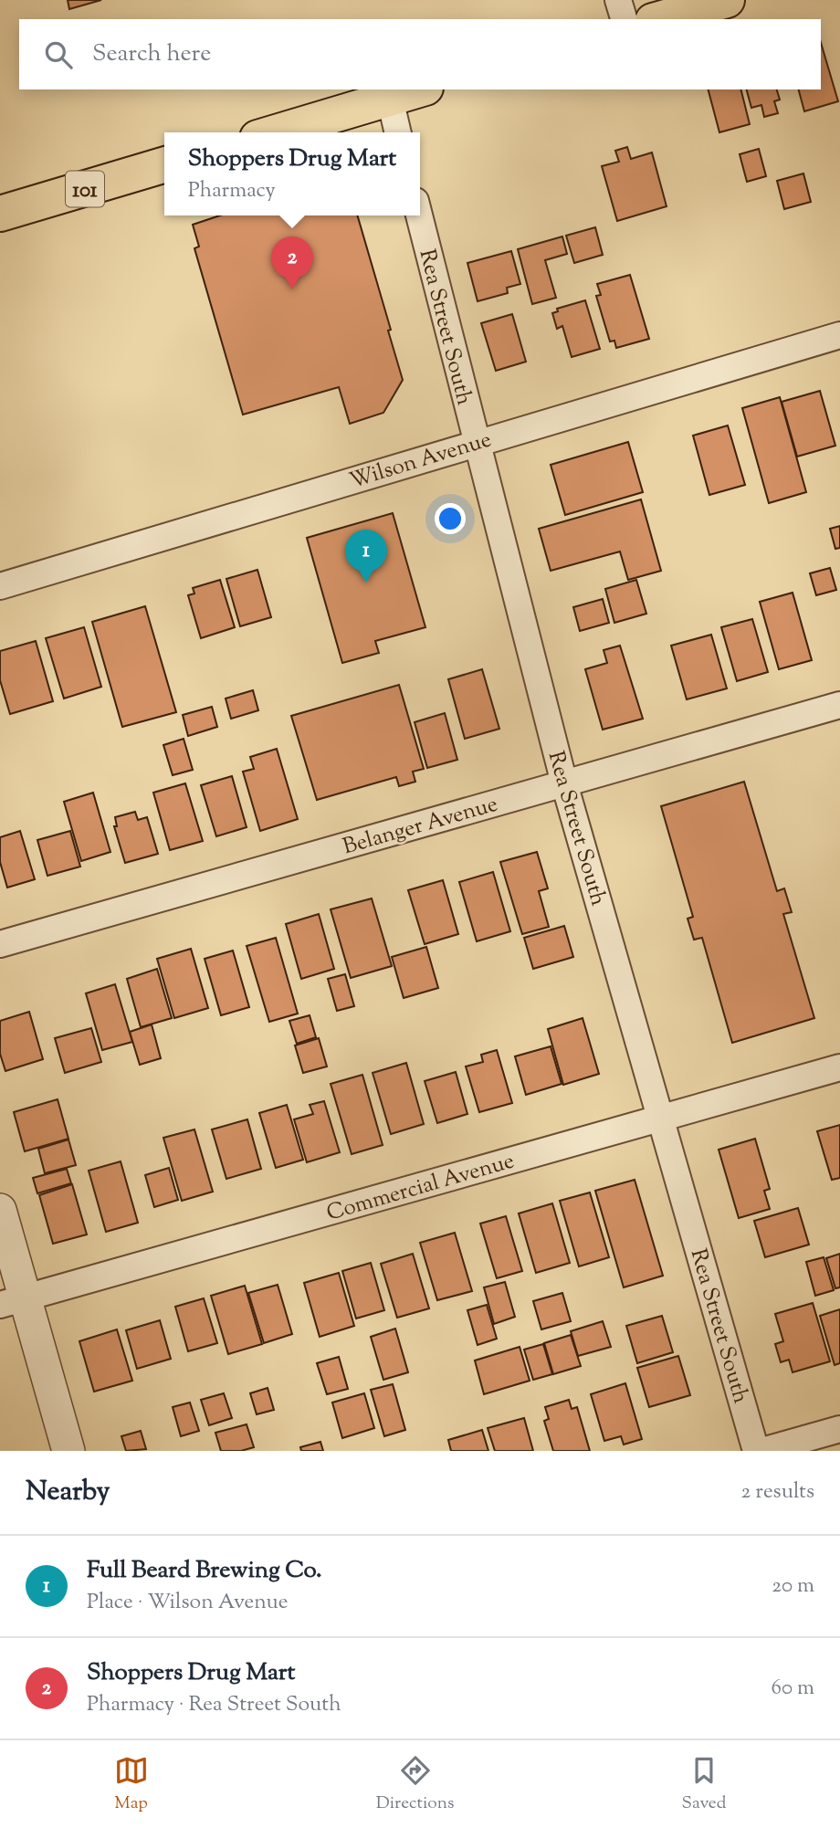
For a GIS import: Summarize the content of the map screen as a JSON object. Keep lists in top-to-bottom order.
{
  "streets": {
    "main road": ["101"],
    "street": [
      "Rea Street South",
      "Wilson Avenue",
      "Belanger Avenue",
      "Commercial Avenue"
    ]
  },
  "crossings": [
    ["Rea Street South", "Wilson Avenue"],
    ["Rea Street South", "Belanger Avenue"],
    ["Rea Street South", "Commercial Avenue"]
  ],
  "page": {
    "search": "Search here",
    "popup": ["Shoppers Drug Mart", "Pharmacy"],
    "pins": ["2", "1"],
    "heading": ["Nearby", "2 results"],
    "list": [
      {
        "mark": "1",
        "name": "Full Beard Brewing Co.",
        "note": "Place · Wilson Avenue",
        "value": "20 m"
      },
      {
        "mark": "2",
        "name": "Shoppers Drug Mart",
        "note": "Pharmacy · Rea Street South",
        "value": "60 m"
      }
    ],
    "nav": ["Map", "Directions", "Saved"]
  }
}
